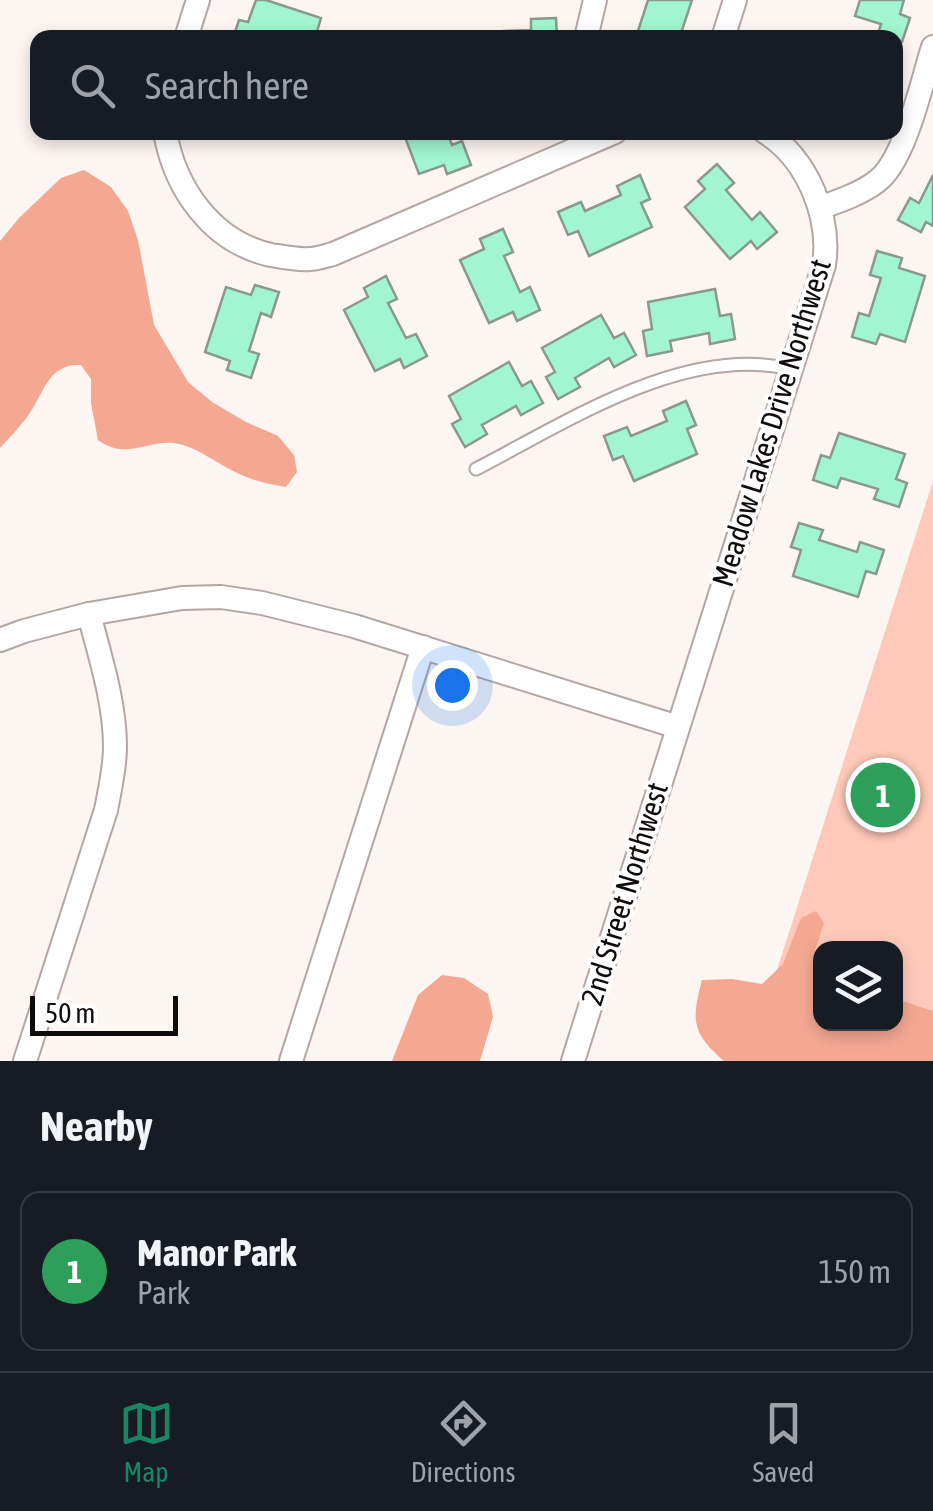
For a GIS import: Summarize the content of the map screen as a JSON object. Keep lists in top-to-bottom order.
{
  "streets": {
    "street": ["Meadow Lakes Drive Northwest", "2nd Street Northwest"]
  },
  "crossings": [
    ["Meadow Lakes Drive Northwest", "2nd Street Northwest"]
  ],
  "scale_bar": "50 m",
  "page": {
    "search": "Search here",
    "pins": "1",
    "scale": "50 m",
    "heading": "Nearby",
    "list": [
      {
        "mark": "1",
        "name": "Manor Park",
        "note": "Park",
        "value": "150 m"
      }
    ],
    "nav": ["Map", "Directions", "Saved"]
  }
}
